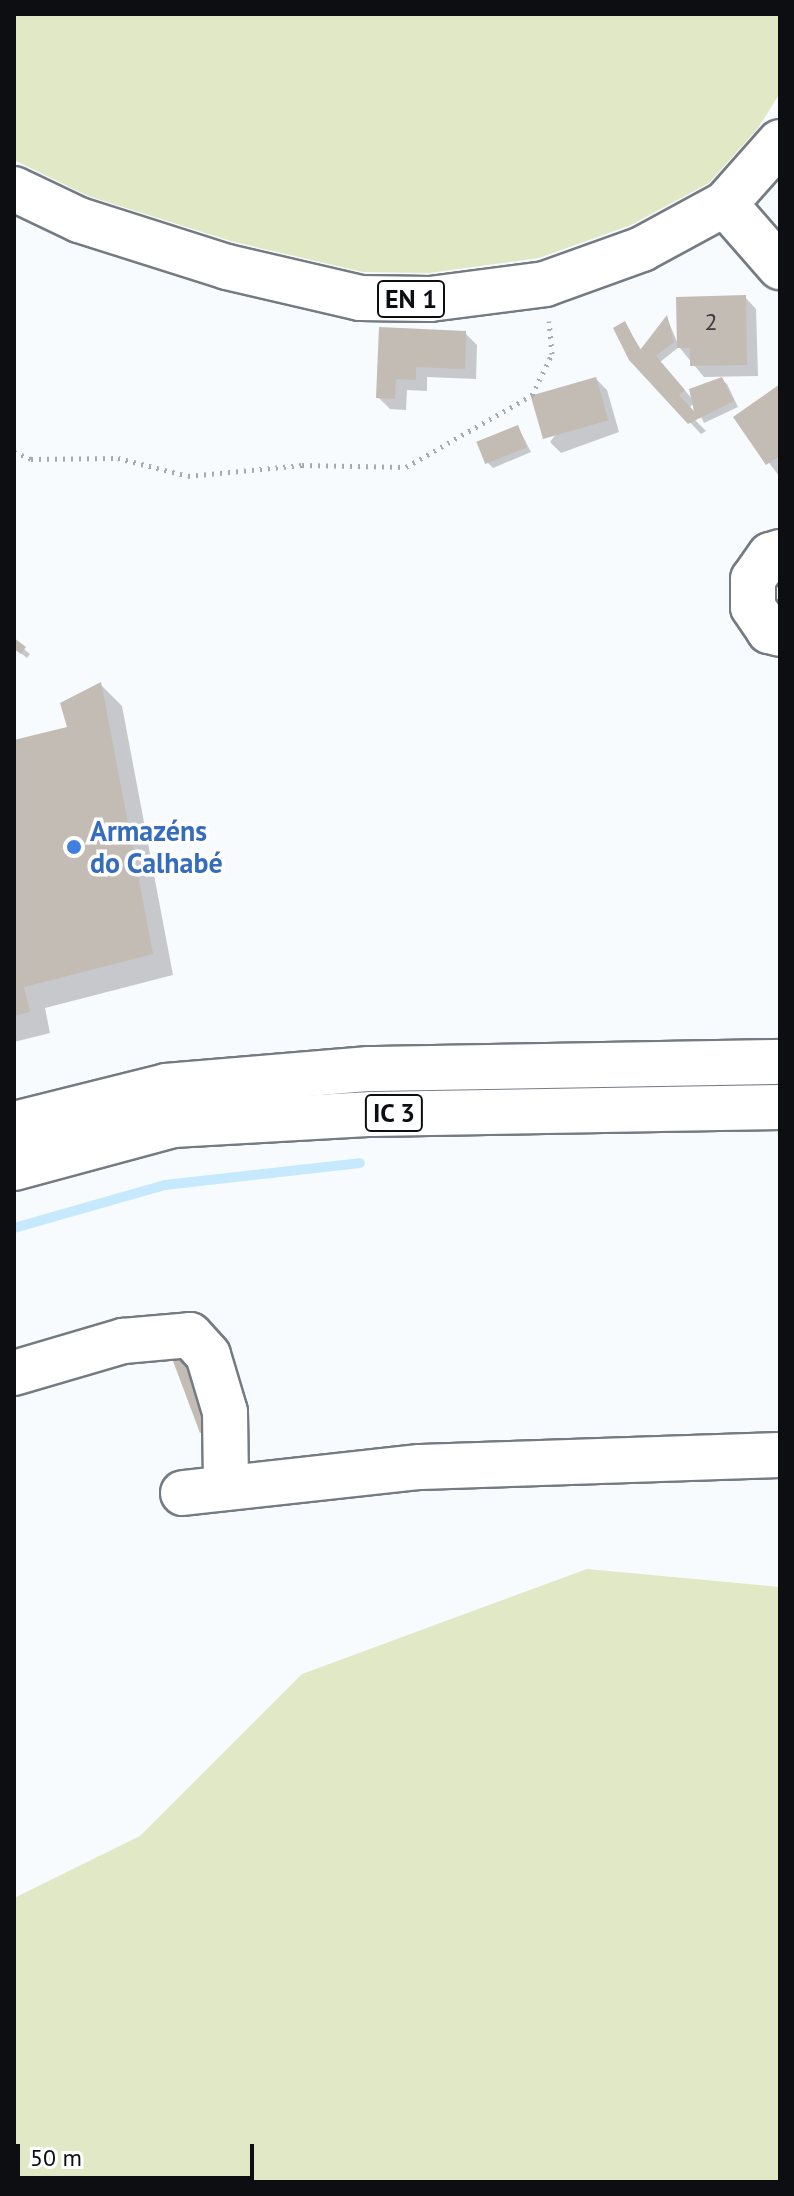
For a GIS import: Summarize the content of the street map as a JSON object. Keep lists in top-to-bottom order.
{
  "streets": {
    "main road": ["EN 1", "IC 3"]
  },
  "places": ["Armazéns do Calhabé"],
  "house_numbers": ["2"],
  "scale_bar": "50 m"
}
